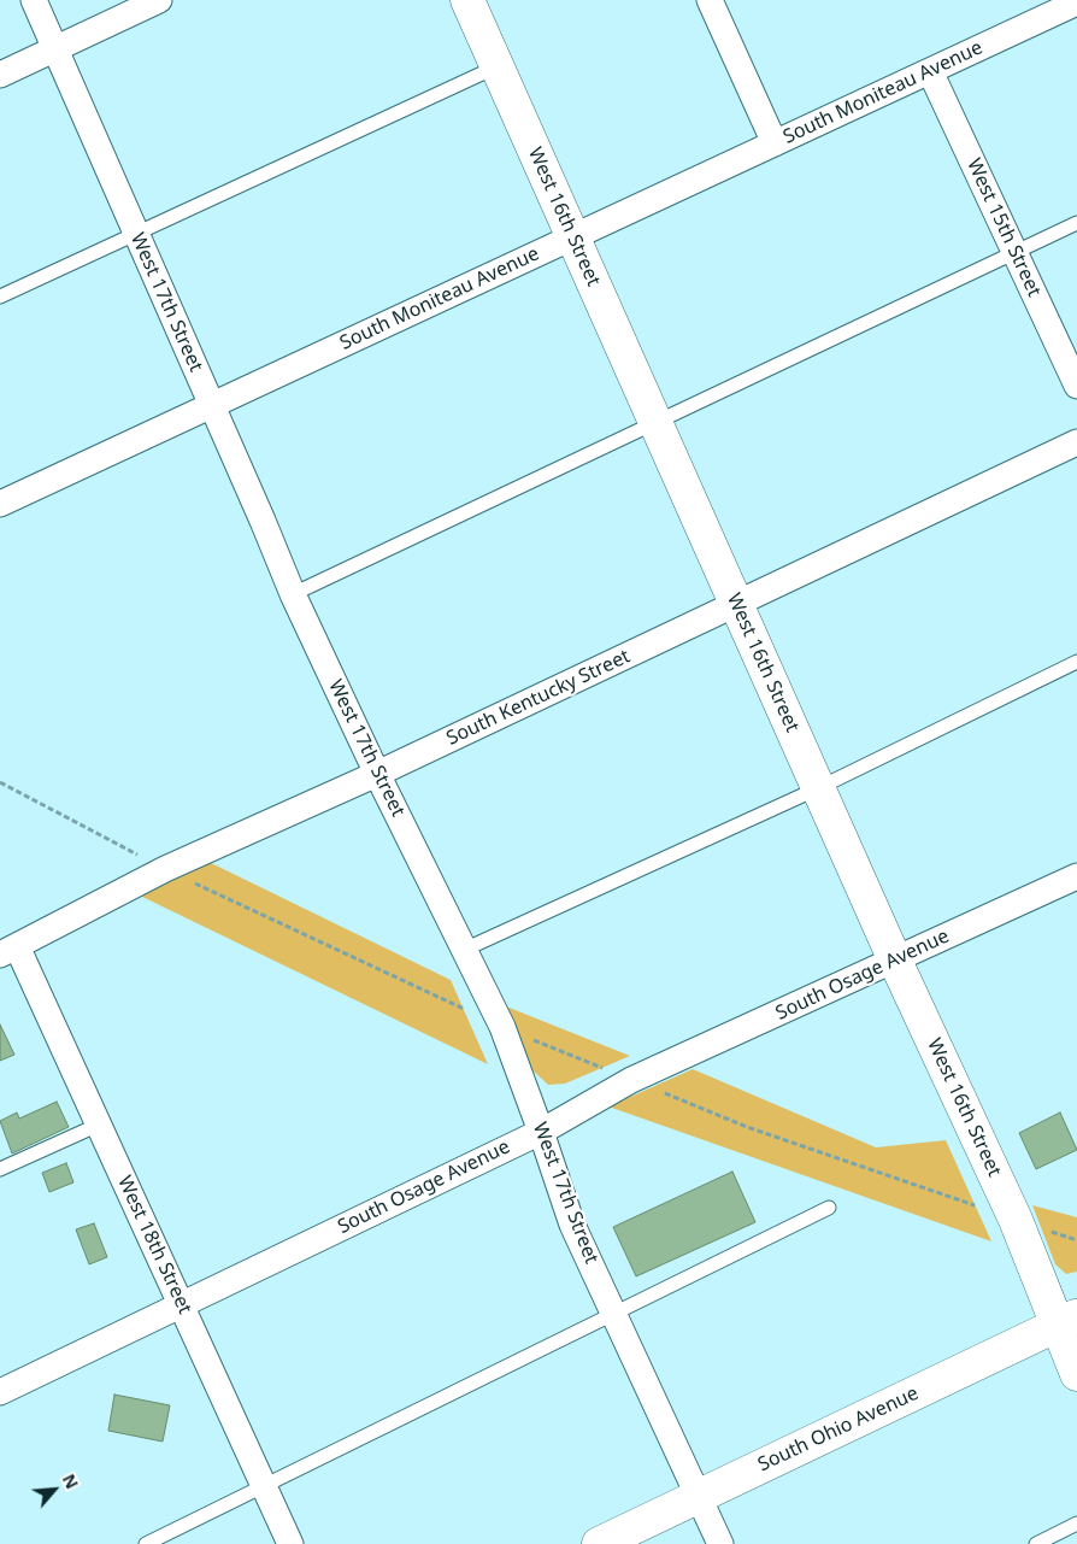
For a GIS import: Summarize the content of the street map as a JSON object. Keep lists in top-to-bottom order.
{
  "streets": {
    "main road": ["West 16th Street", "South Ohio Avenue"],
    "street": [
      "South Moniteau Avenue",
      "West 15th Street",
      "West 17th Street",
      "South Kentucky Street",
      "South Osage Avenue",
      "West 18th Street"
    ]
  },
  "crossings": [
    ["South Moniteau Avenue", "West 16th Street"],
    ["South Moniteau Avenue", "West 15th Street"],
    ["South Moniteau Avenue", "West 17th Street"],
    ["West 16th Street", "South Kentucky Street"],
    ["West 16th Street", "South Osage Avenue"],
    ["West 16th Street", "South Ohio Avenue"],
    ["West 17th Street", "South Kentucky Street"],
    ["West 17th Street", "South Osage Avenue"],
    ["West 17th Street", "South Ohio Avenue"],
    ["South Kentucky Street", "West 18th Street"],
    ["South Osage Avenue", "West 18th Street"]
  ],
  "north": "top right"
}
